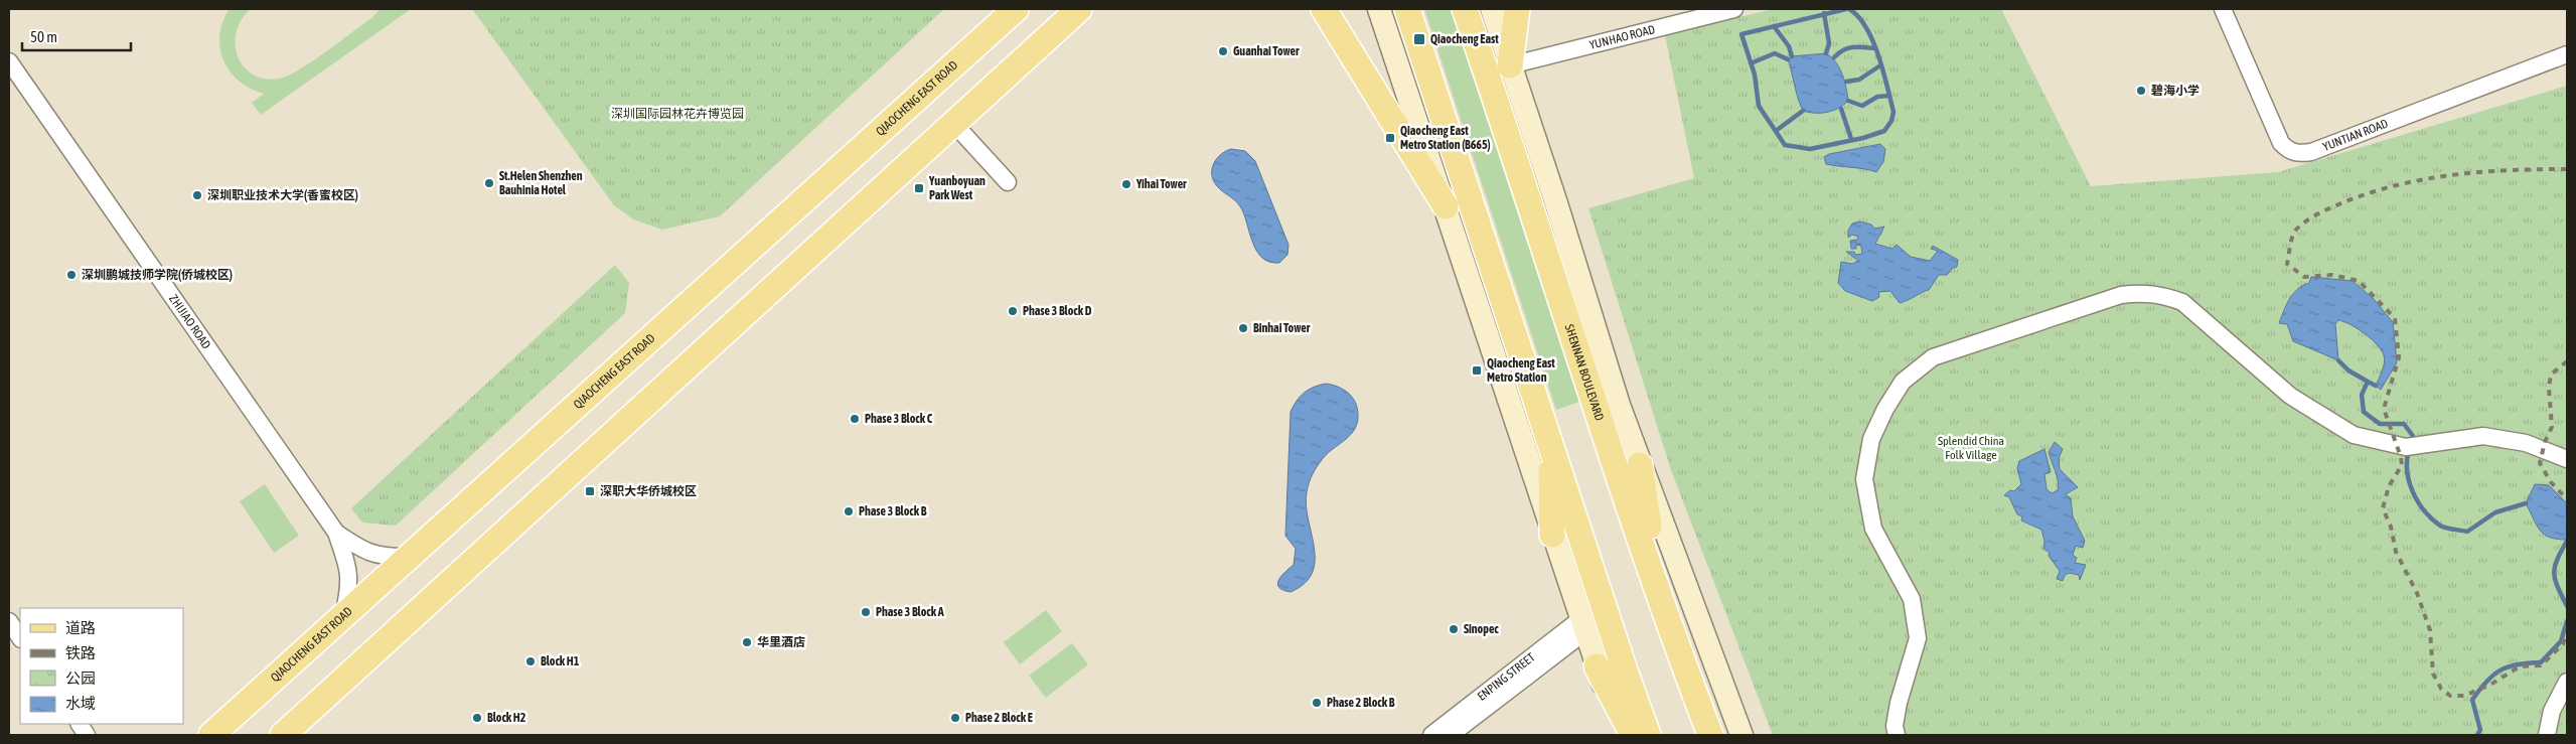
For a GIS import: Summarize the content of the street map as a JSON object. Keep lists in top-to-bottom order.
{
  "streets": {
    "main road": ["QIAOCHENG EAST ROAD", "SHENNAN BOULEVARD"],
    "street": [
      "YUNHAO ROAD",
      "YUNTIAN ROAD",
      "ZHIJIAO ROAD",
      "ENPING STREET"
    ]
  },
  "crossings": [
    ["QIAOCHENG EAST ROAD", "ZHIJIAO ROAD"]
  ],
  "parks": ["深圳国际园林花卉博览园", "Splendid China Folk Village"],
  "places": {
    "transit": [
      "Qiaocheng East",
      "Qiaocheng East Metro Station (B665)",
      "Yuanboyuan Park West",
      "Qiaocheng East Metro Station",
      "深职大华侨城校区"
    ],
    "other": [
      "Guanhai Tower",
      "碧海小学",
      "St.Helen Shenzhen Bauhinia Hotel",
      "Yihai Tower",
      "深圳职业技术大学(香蜜校区)",
      "深圳鹏城技师学院(侨城校区)",
      "Phase 3 Block D",
      "Binhai Tower",
      "Phase 3 Block C",
      "Phase 3 Block B",
      "Phase 3 Block A",
      "Sinopec",
      "华里酒店",
      "Block H1",
      "Phase 2 Block B",
      "Block H2",
      "Phase 2 Block E"
    ]
  },
  "legend": [
    "道路",
    "铁路",
    "公园",
    "水域"
  ],
  "scale_bar": "50 m"
}
